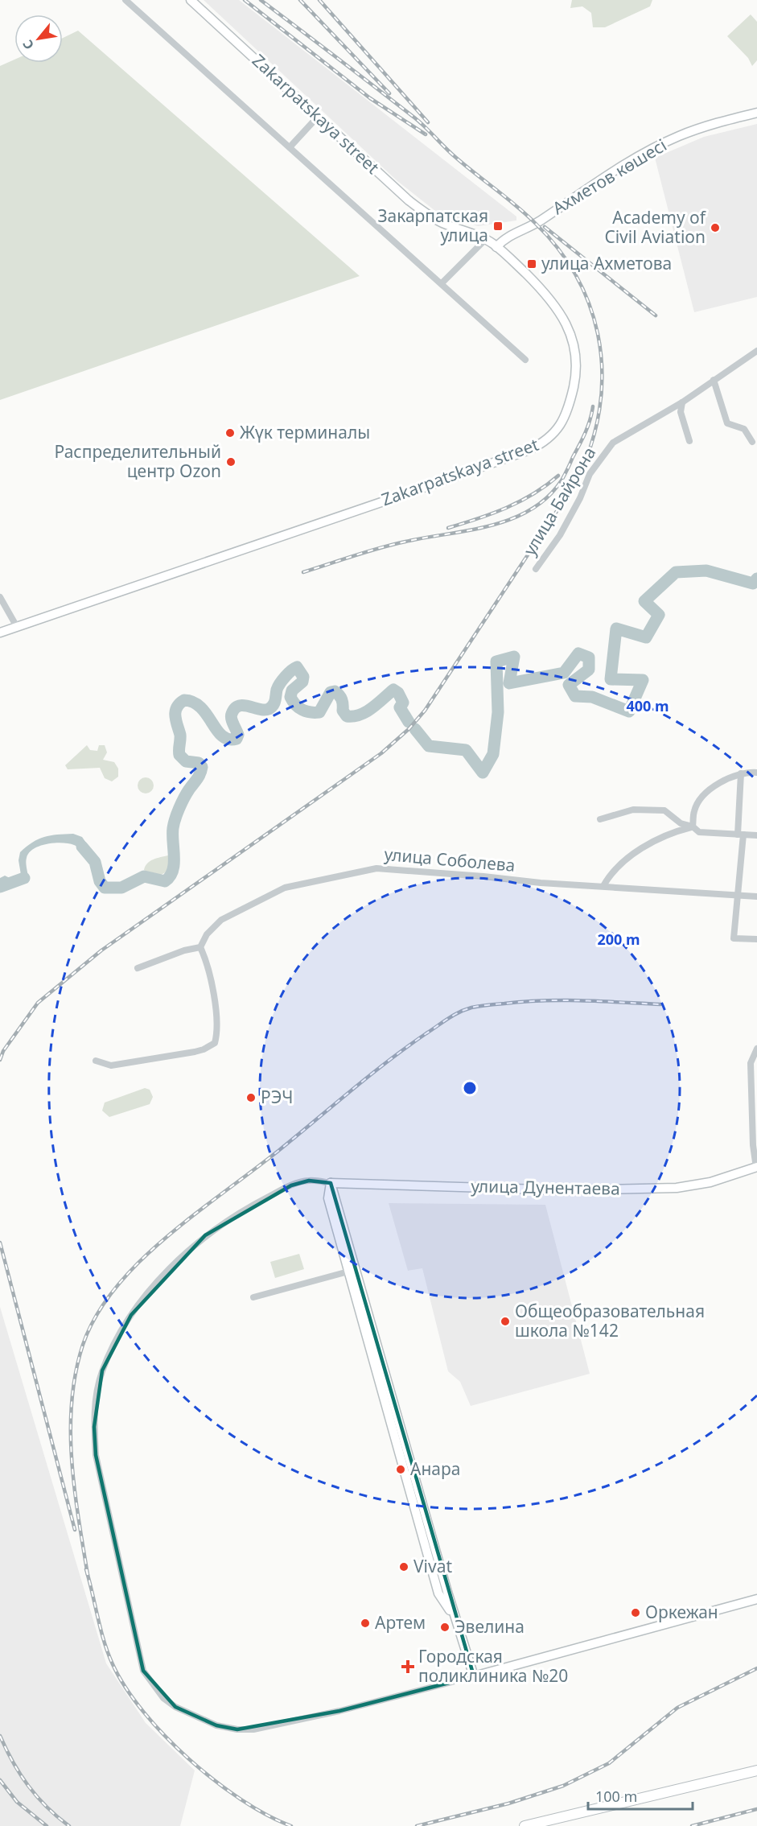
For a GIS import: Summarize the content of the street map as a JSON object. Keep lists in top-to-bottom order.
{
  "streets": {
    "street": [
      "Zakarpatskaya street",
      "Ахметов көшесі",
      "улица Байрона",
      "улица Соболева",
      "улица Дунентаева"
    ]
  },
  "crossings": [
    ["Zakarpatskaya street", "Ахметов көшесі"]
  ],
  "places": {
    "transit": ["Закарпатская улица", "улица Ахметова"],
    "other": [
      "Academy of Civil Aviation",
      "Жүк терминалы",
      "Распределительный центр Ozon",
      "РЭЧ",
      "Общеобразовательная школа №142",
      "Анара",
      "Vivat",
      "Оркежан",
      "Артем",
      "Эвелина"
    ],
    "health": ["Городская поликлиника №20"]
  },
  "scale_bar": "100 m",
  "north": "bottom left",
  "rings": ["400 m", "200 m"]
}
